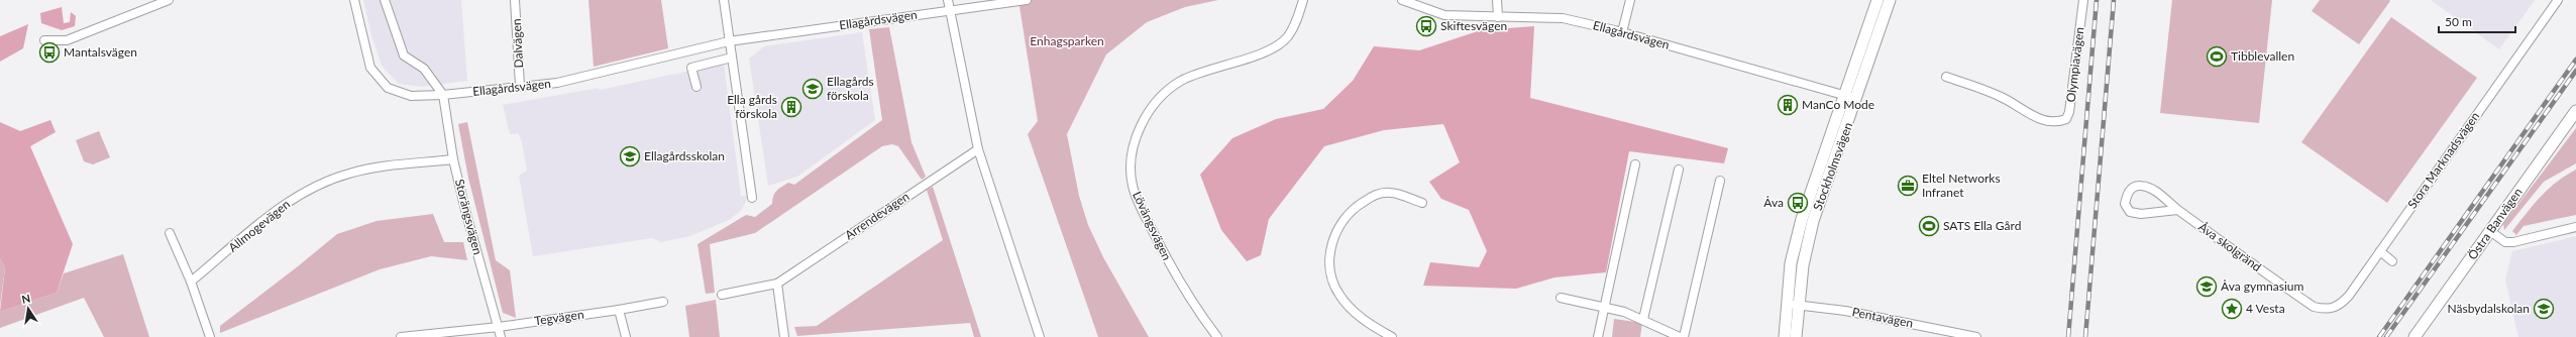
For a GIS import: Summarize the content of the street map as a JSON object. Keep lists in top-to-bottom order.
{
  "streets": {
    "main road": ["Stockholmsvägen", "Östra Banvägen"],
    "street": [
      "Ellagårdsvägen",
      "Dalvägen",
      "Olympiavägen",
      "Stora Marknadsvägen",
      "Arrendevägen",
      "Storängsvägen",
      "Allmogevägen",
      "Lövängsvägen",
      "Åva skolgränd",
      "Tegvägen",
      "Pentavägen"
    ]
  },
  "crossings": [
    ["Ellagårdsvägen", "Dalvägen"],
    ["Ellagårdsvägen", "Stockholmsvägen"],
    ["Ellagårdsvägen", "Storängsvägen"],
    ["Stora Marknadsvägen", "Åva skolgränd"],
    ["Stockholmsvägen", "Pentavägen"],
    ["Storängsvägen", "Allmogevägen"],
    ["Storängsvägen", "Tegvägen"]
  ],
  "parks": ["Enhagsparken"],
  "places": {
    "bus stop": ["Skiftesvägen", "Mantalsvägen", "Åva"],
    "sports": ["Tibblevallen", "SATS Ella Gård"],
    "school or university": [
      "Ellagårds förskola",
      "Ellagårdsskolan",
      "Åva gymnasium",
      "Näsbydalskolan"
    ],
    "building": ["ManCo Mode", "Ella gårds förskola"],
    "office": ["Eltel Networks Infranet"],
    "place": ["4 Vesta"]
  },
  "scale_bar": "50 m",
  "north": "top"
}
